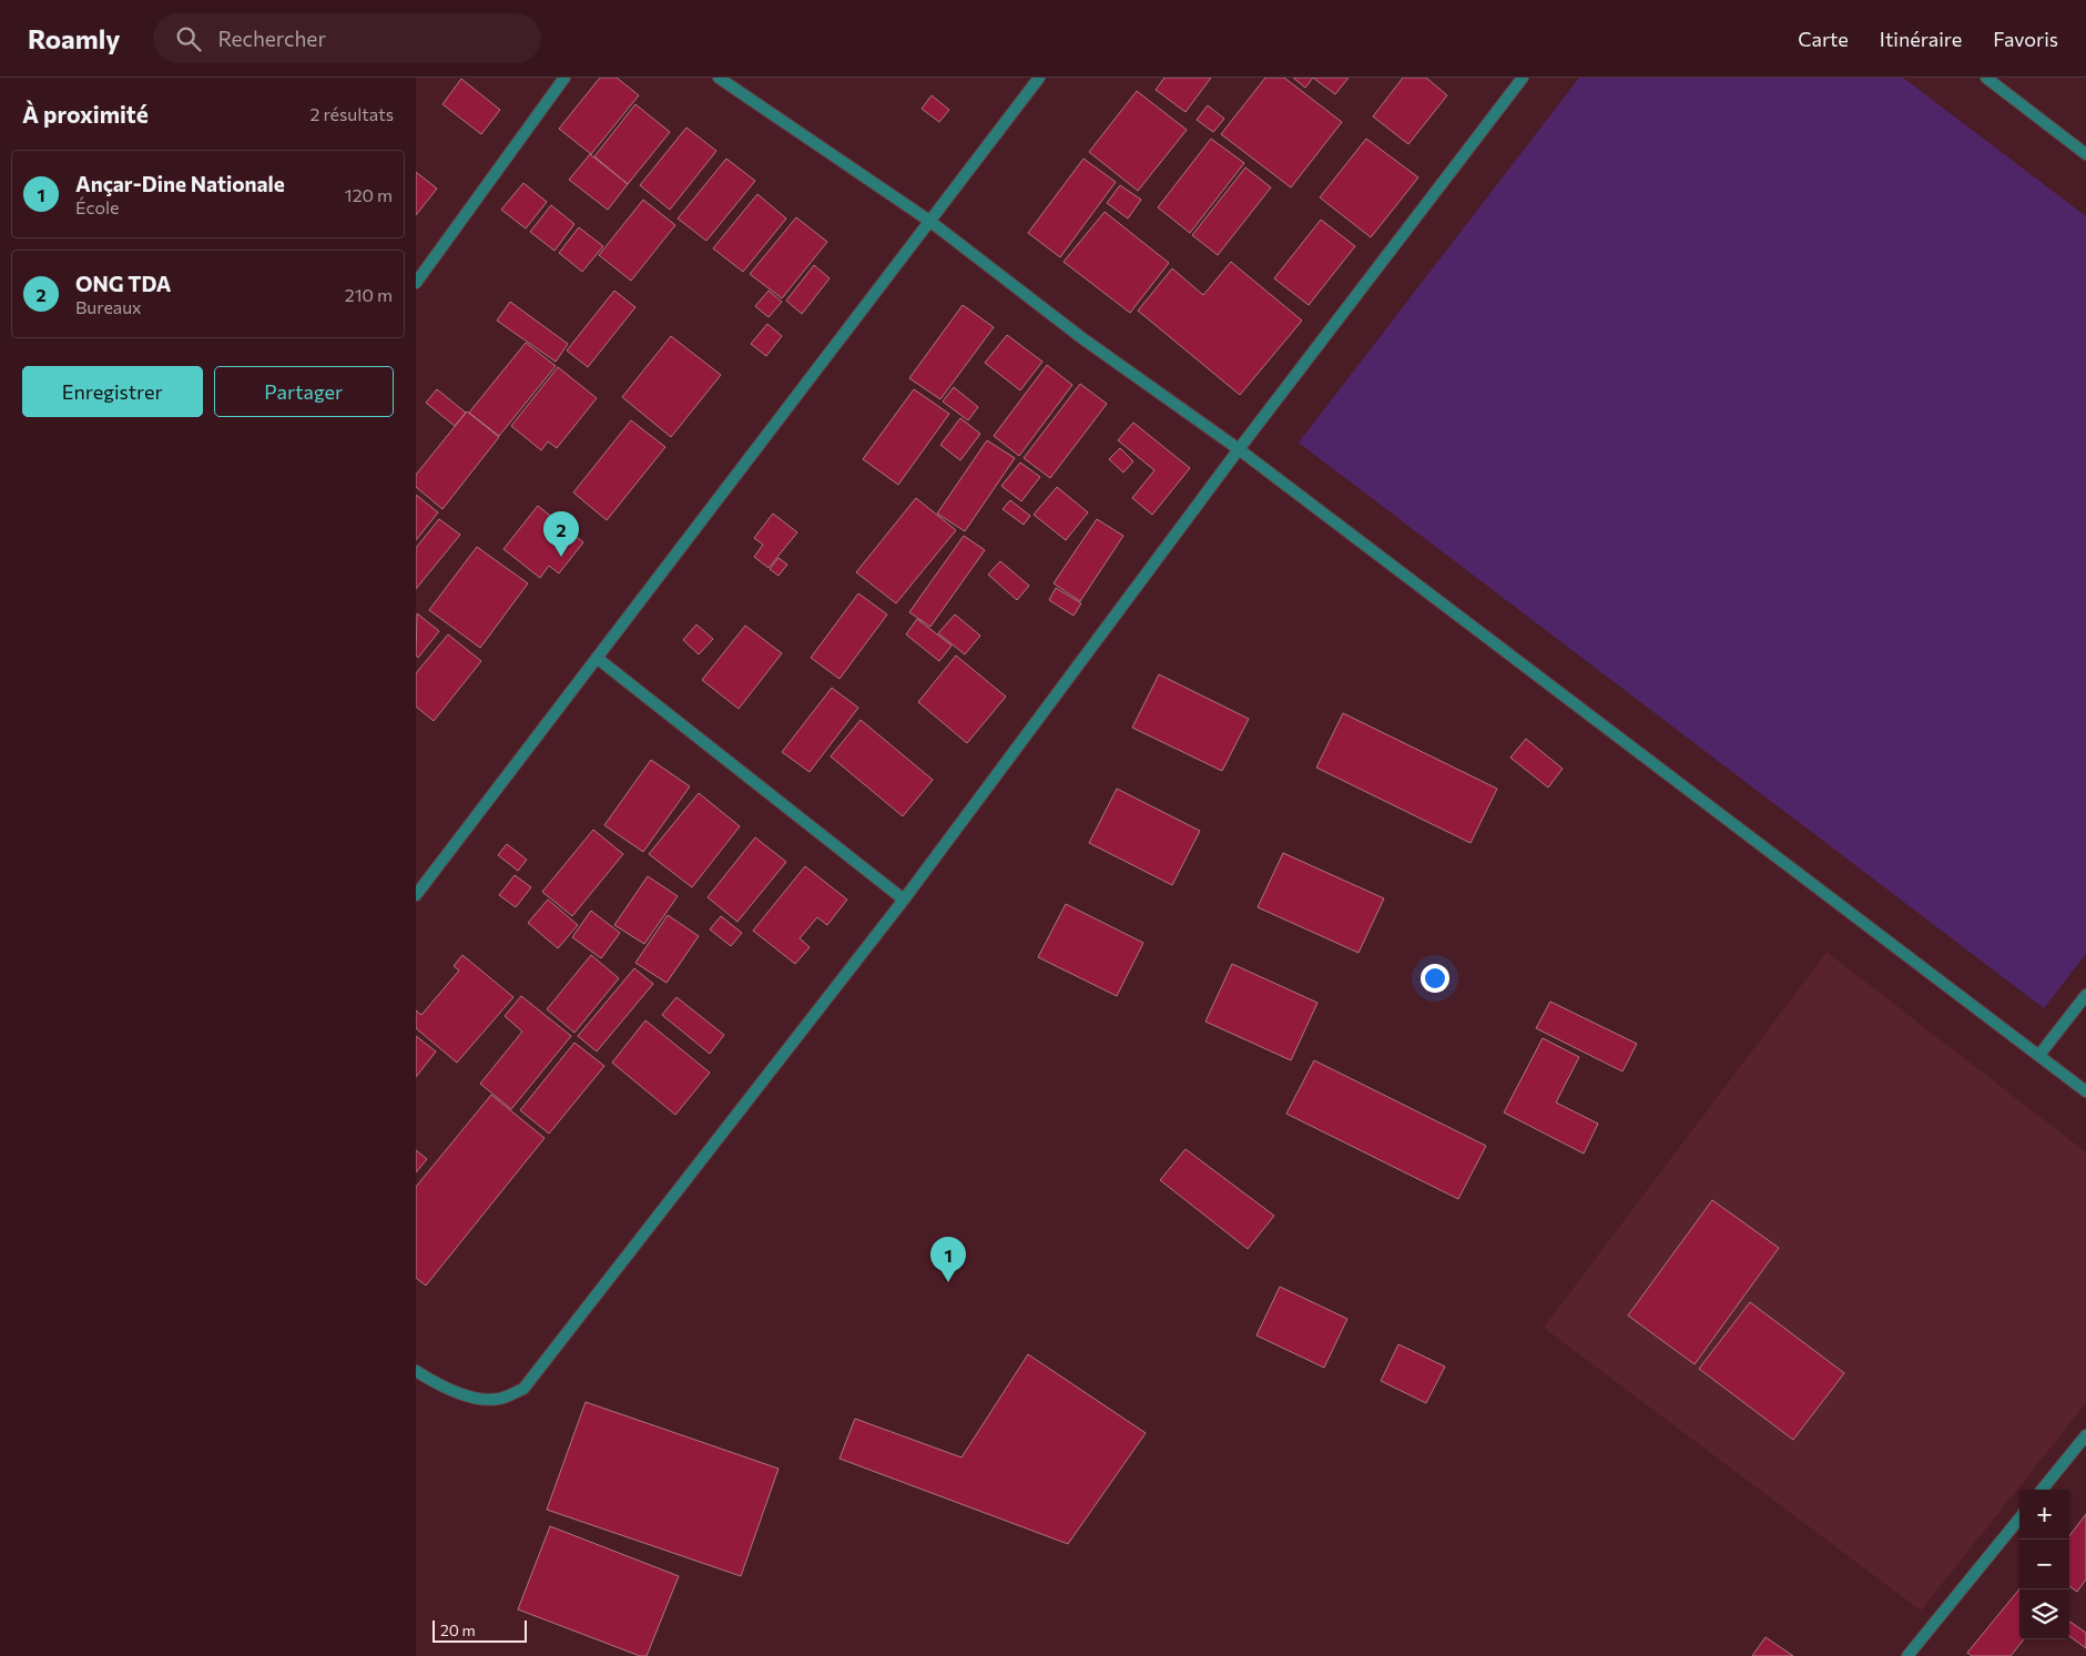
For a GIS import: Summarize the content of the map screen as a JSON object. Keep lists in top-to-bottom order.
{
  "scale_bar": "20 m",
  "page": {
    "header": "Roamly",
    "search": "Rechercher",
    "nav": ["Carte", "Itinéraire", "Favoris"],
    "heading": ["À proximité", "2 résultats"],
    "list": [
      {
        "mark": "1",
        "name": "Ançar-Dine Nationale",
        "note": "École",
        "value": "120 m"
      },
      {
        "mark": "2",
        "name": "ONG TDA",
        "note": "Bureaux",
        "value": "210 m"
      }
    ],
    "buttons": ["Enregistrer", "Partager"],
    "pins": ["2", "1"],
    "map_buttons": ["+", "−"],
    "scale": "20 m"
  }
}
